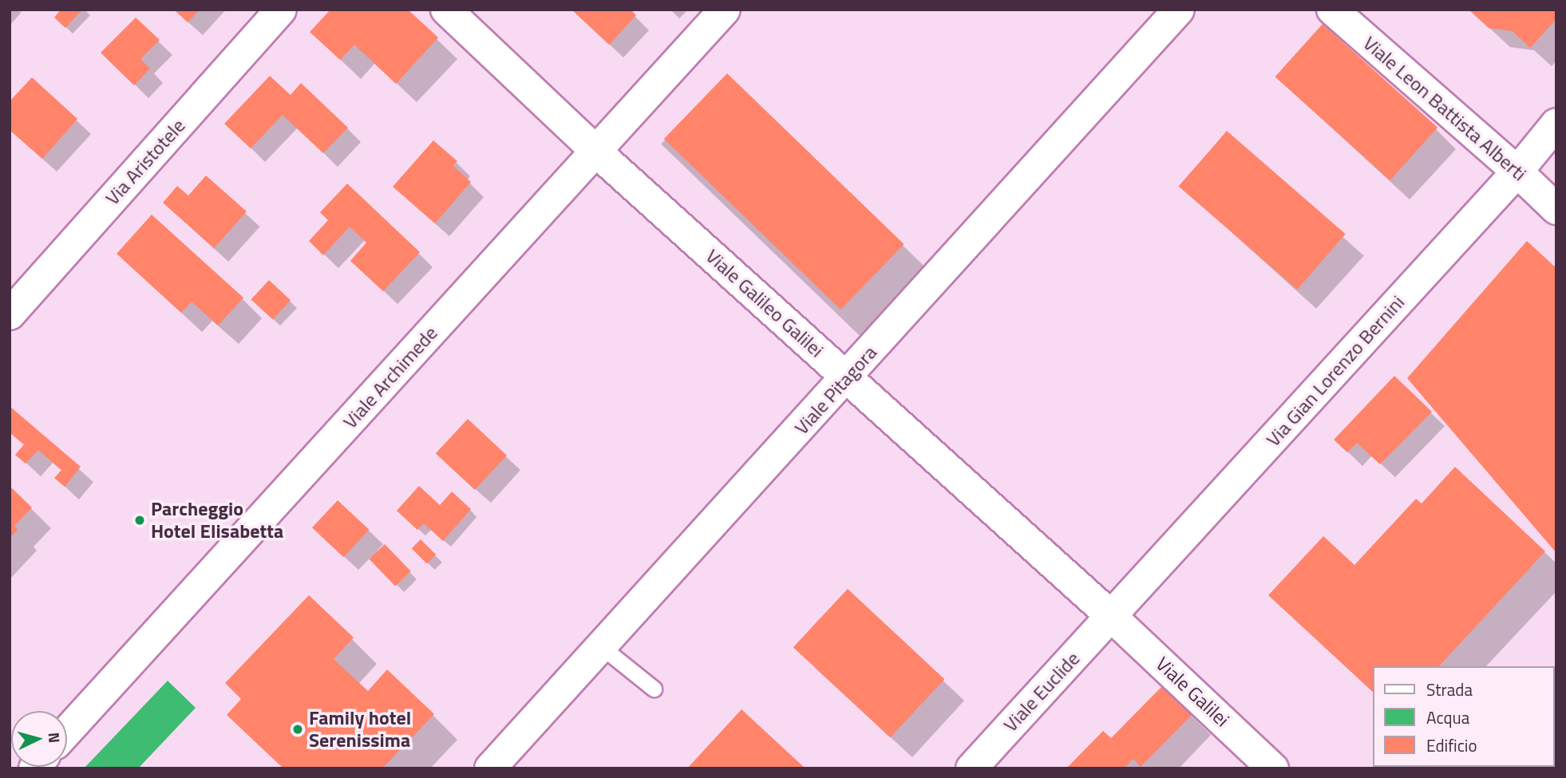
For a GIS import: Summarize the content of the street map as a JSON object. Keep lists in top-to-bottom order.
{
  "streets": {
    "street": [
      "Viale Leon Battista Alberti",
      "Via Aristotele",
      "Viale Galileo Galilei",
      "Via Gian Lorenzo Bernini",
      "Viale Archimede",
      "Viale Pitagora",
      "Viale Euclide",
      "Viale Galilei"
    ]
  },
  "crossings": [
    ["Viale Leon Battista Alberti", "Via Gian Lorenzo Bernini"],
    ["Viale Galileo Galilei", "Via Gian Lorenzo Bernini"],
    ["Viale Galileo Galilei", "Viale Archimede"],
    ["Viale Galileo Galilei", "Viale Pitagora"],
    ["Viale Galileo Galilei", "Viale Euclide"],
    ["Viale Galileo Galilei", "Viale Galilei"],
    ["Via Gian Lorenzo Bernini", "Viale Euclide"],
    ["Via Gian Lorenzo Bernini", "Viale Galilei"],
    ["Viale Euclide", "Viale Galilei"]
  ],
  "places": ["Parcheggio Hotel Elisabetta", "Family hotel Serenissima"],
  "legend": ["Strada", "Acqua", "Edificio"],
  "north": "right"
}
